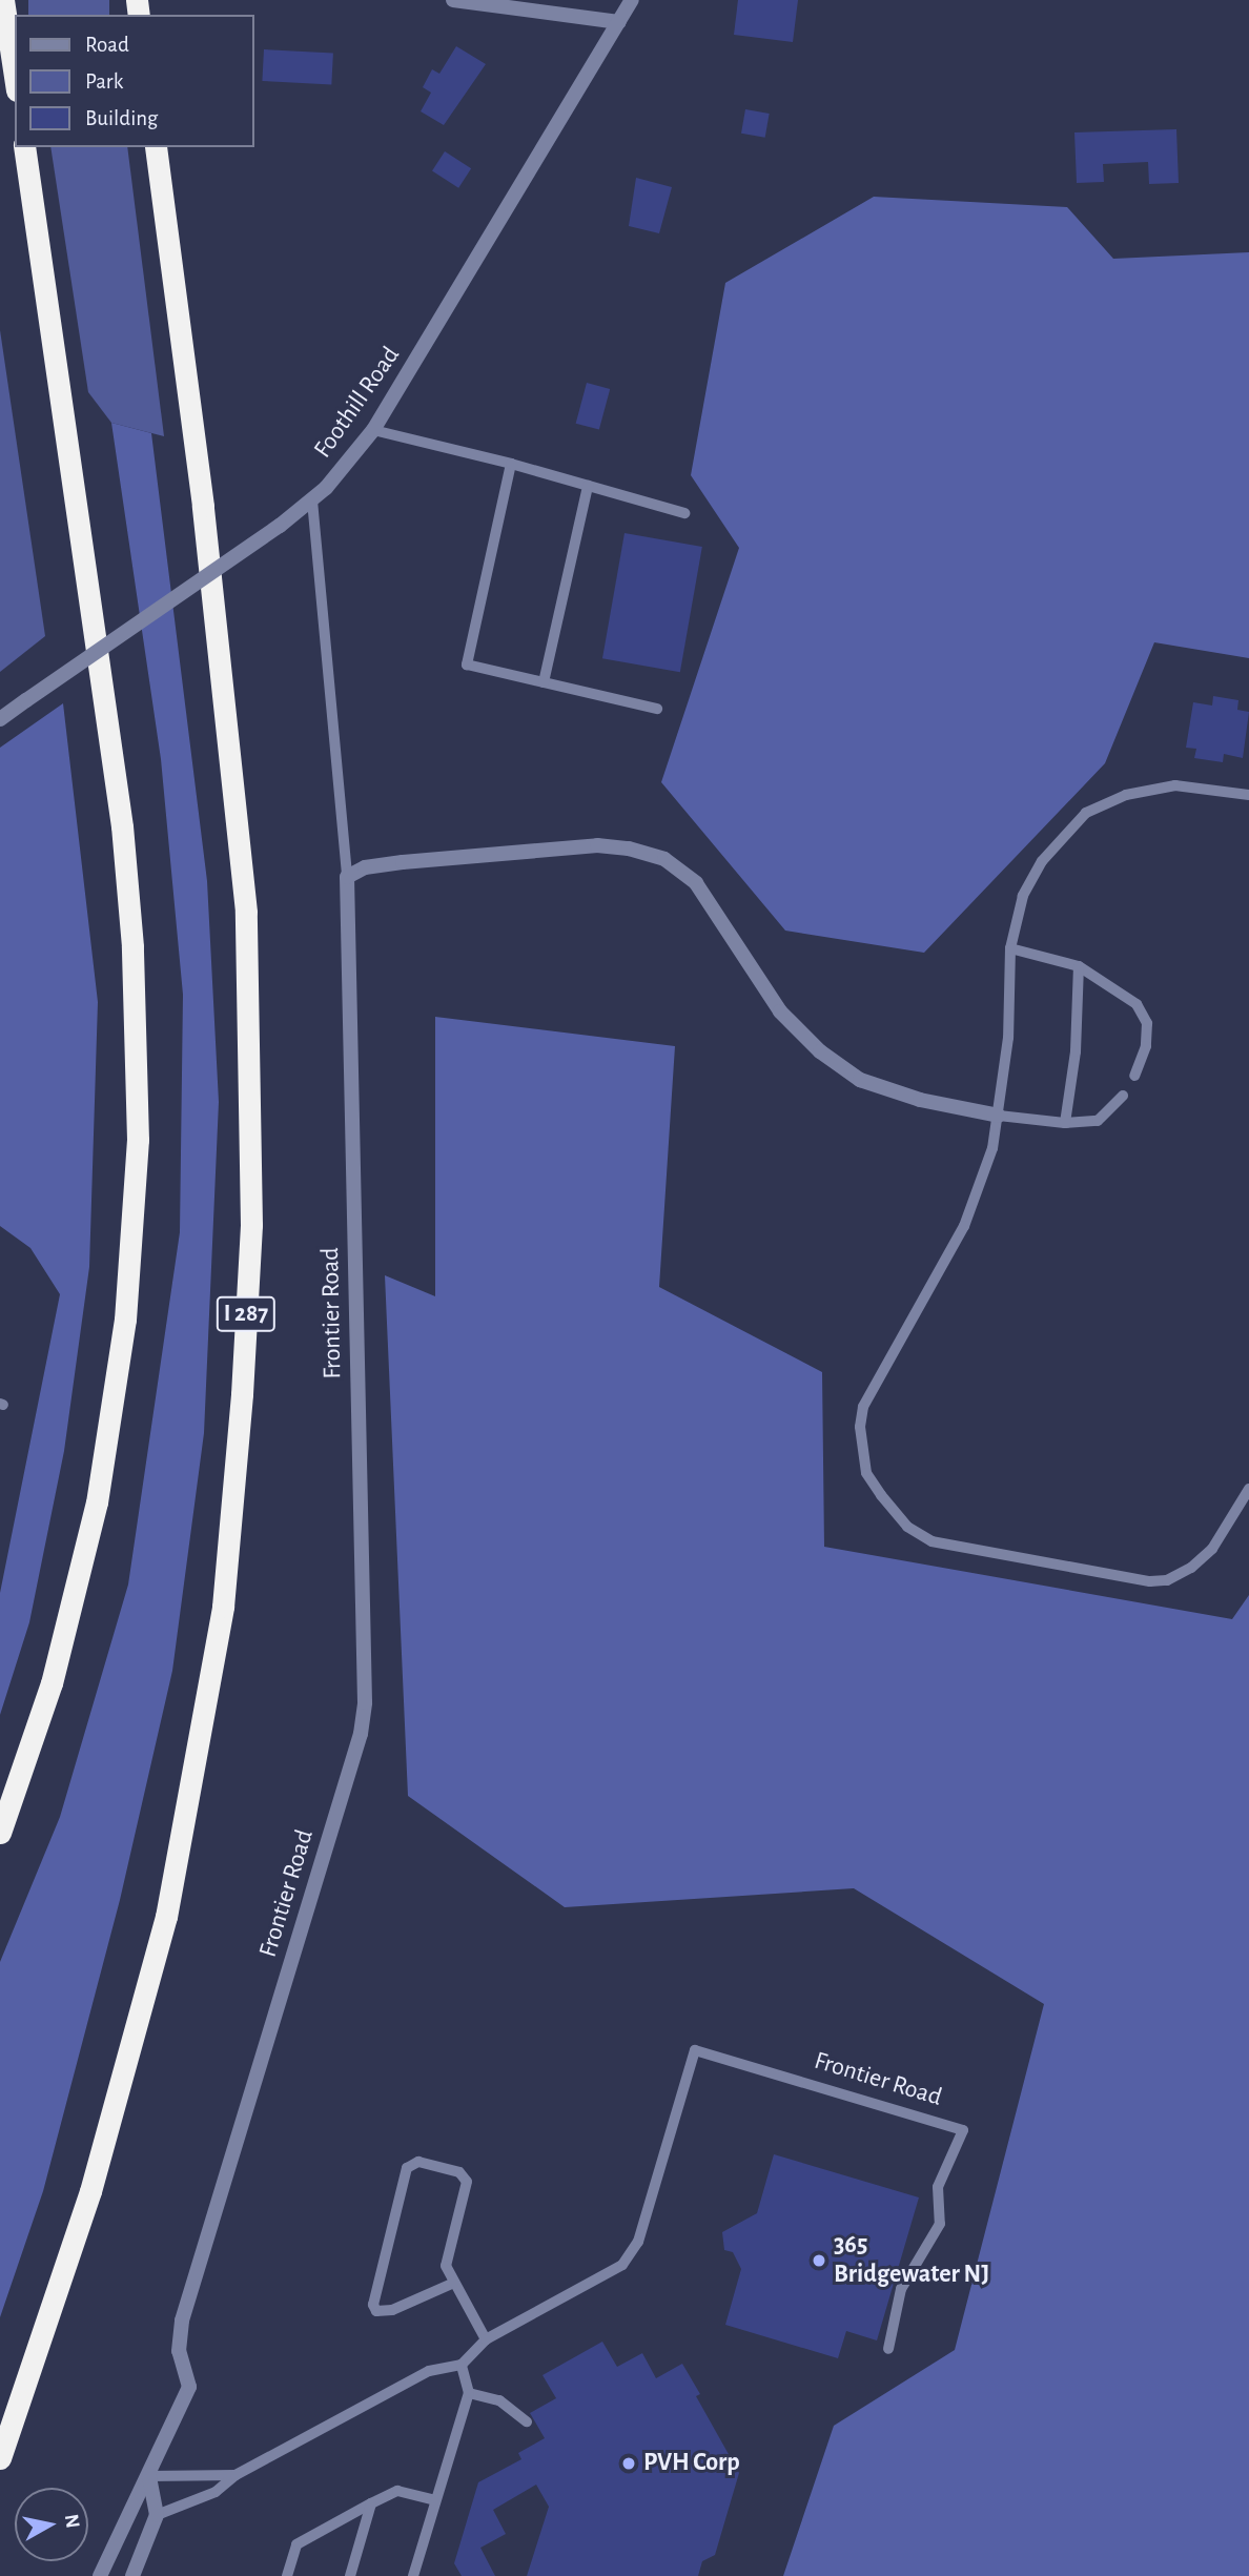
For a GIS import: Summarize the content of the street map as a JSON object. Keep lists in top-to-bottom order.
{
  "streets": {
    "highway": ["I 287"],
    "street": ["Foothill Road", "Frontier Road"]
  },
  "places": ["365 Bridgewater NJ", "PVH Corp"],
  "legend": ["Road", "Park", "Building"],
  "north": "right"
}
